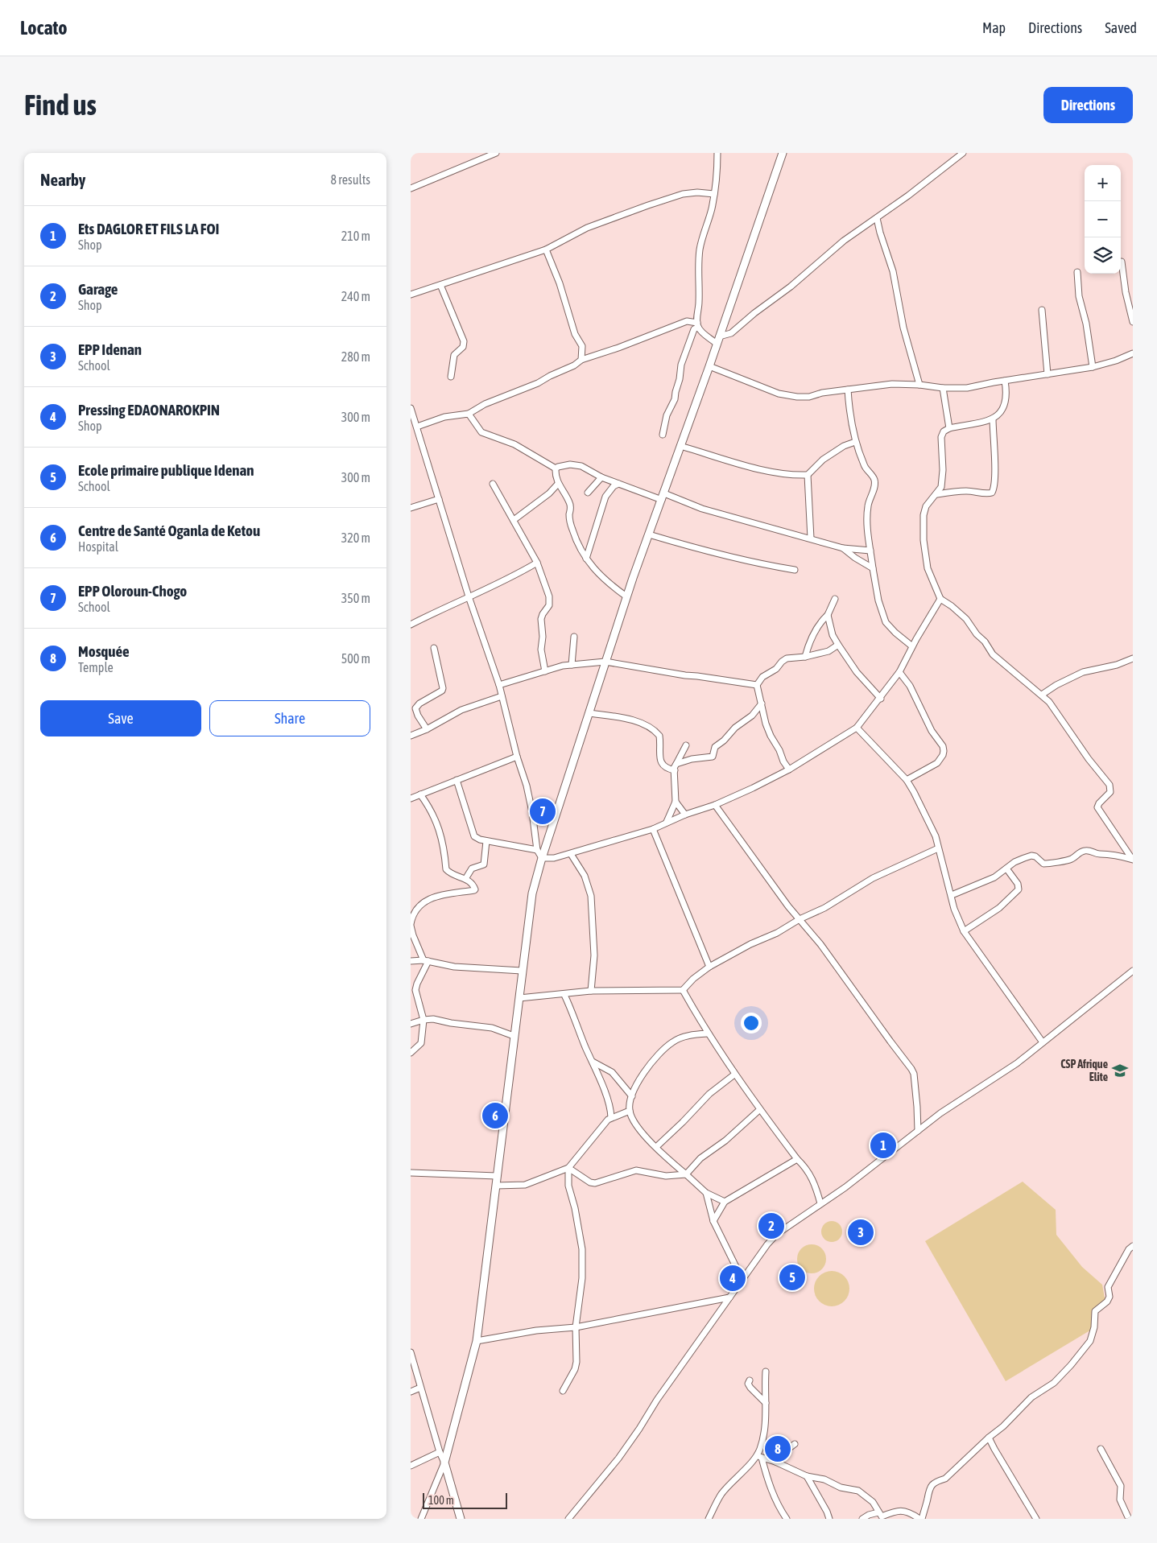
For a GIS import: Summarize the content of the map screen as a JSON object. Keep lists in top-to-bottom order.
{
  "places": {
    "school or university": ["CSP Afrique Elite"]
  },
  "scale_bar": "100 m",
  "page": {
    "header": "Locato",
    "nav": ["Map", "Directions", "Saved"],
    "buttons": [
      "Directions",
      ["Save", "Share"]
    ],
    "title": "Find us",
    "heading": ["Nearby", "8 results"],
    "map_buttons": ["+", "−"],
    "list": [
      {
        "mark": "1",
        "name": "Ets DAGLOR ET FILS LA FOI",
        "note": "Shop",
        "value": "210 m"
      },
      {
        "mark": "2",
        "name": "Garage",
        "note": "Shop",
        "value": "240 m"
      },
      {
        "mark": "3",
        "name": "EPP Idenan",
        "note": "School",
        "value": "280 m"
      },
      {
        "mark": "4",
        "name": "Pressing EDAONAROKPIN",
        "note": "Shop",
        "value": "300 m"
      },
      {
        "mark": "5",
        "name": "Ecole primaire publique Idenan",
        "note": "School",
        "value": "300 m"
      },
      {
        "mark": "6",
        "name": "Centre de Santé Oganla de Ketou",
        "note": "Hospital",
        "value": "320 m"
      },
      {
        "mark": "7",
        "name": "EPP Oloroun-Chogo",
        "note": "School",
        "value": "350 m"
      },
      {
        "mark": "8",
        "name": "Mosquée",
        "note": "Temple",
        "value": "500 m"
      }
    ],
    "pins": [
      "7",
      "6",
      "1",
      "2",
      "3",
      "5",
      "4",
      "8"
    ],
    "scale": "100 m"
  }
}
